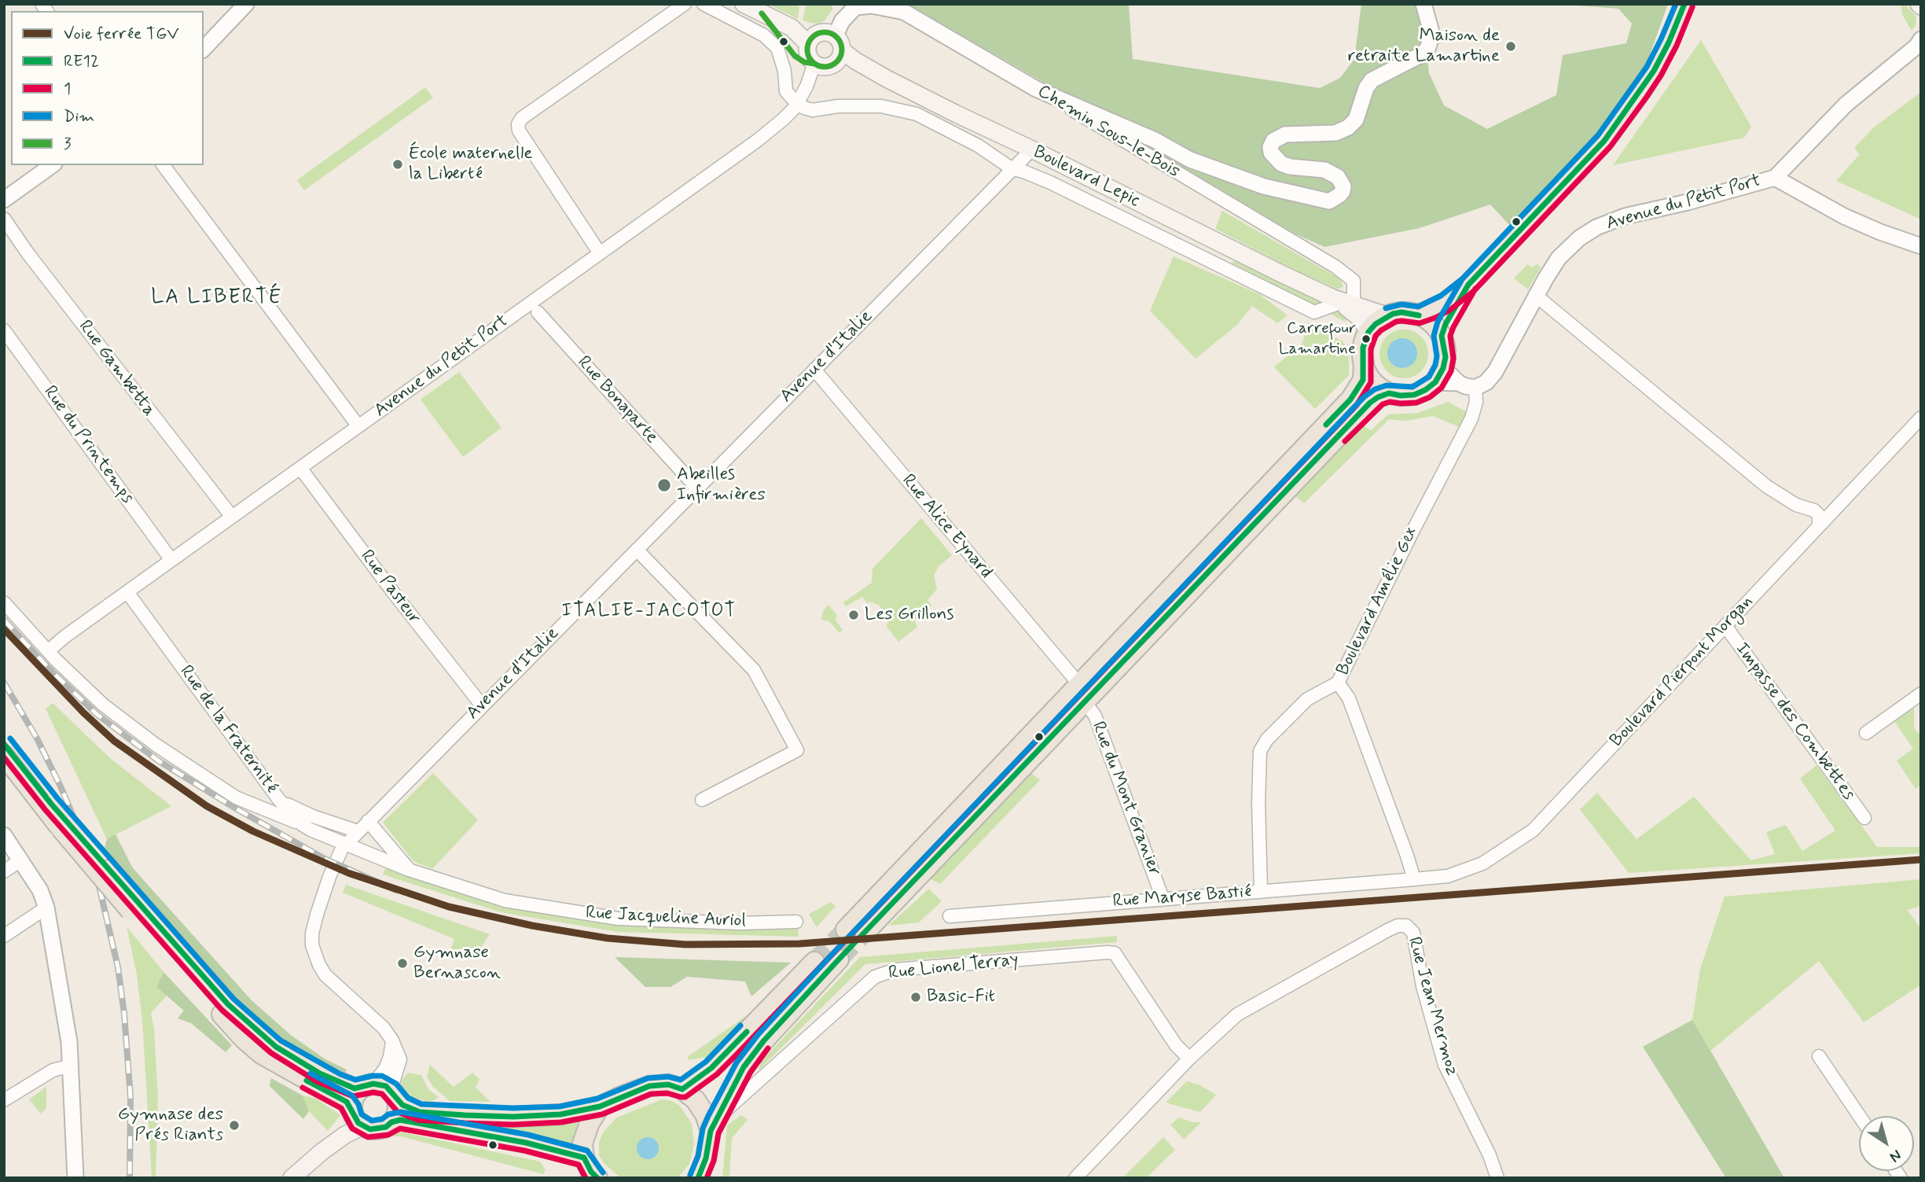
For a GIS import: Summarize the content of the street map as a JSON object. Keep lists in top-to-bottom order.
{
  "streets": {
    "main road": ["Boulevard Lepic"],
    "street": [
      "Chemin Sous-le-Bois",
      "Avenue du Petit Port",
      "Avenue d'Italie",
      "Rue Gambetta",
      "Rue Bonaparte",
      "Rue du Printemps",
      "Rue Alice Eynard",
      "Rue Pasteur",
      "Boulevard Amélie Gex",
      "Boulevard Pierpont Morgan",
      "Impasse des Combettes",
      "Rue de la Fraternité",
      "Rue du Mont Granier",
      "Rue Maryse Bastié",
      "Rue Jacqueline Auriol",
      "Rue Lionel Terray",
      "Rue Jean Mermoz"
    ]
  },
  "crossings": [
    ["Chemin Sous-le-Bois", "Boulevard Lepic"],
    ["Boulevard Lepic", "Avenue du Petit Port"],
    ["Boulevard Lepic", "Avenue d'Italie"],
    ["Avenue du Petit Port", "Rue Gambetta"],
    ["Avenue du Petit Port", "Rue du Printemps"],
    ["Avenue du Petit Port", "Rue Pasteur"],
    ["Avenue du Petit Port", "Boulevard Amélie Gex"],
    ["Avenue du Petit Port", "Rue de la Fraternité"],
    ["Avenue du Petit Port", "Rue Jacqueline Auriol"],
    ["Avenue d'Italie", "Rue Bonaparte"],
    ["Avenue d'Italie", "Rue Alice Eynard"],
    ["Avenue d'Italie", "Rue Pasteur"],
    ["Avenue d'Italie", "Rue de la Fraternité"],
    ["Avenue d'Italie", "Rue Jacqueline Auriol"],
    ["Rue Alice Eynard", "Rue du Mont Granier"],
    ["Boulevard Amélie Gex", "Rue Maryse Bastié"],
    ["Boulevard Pierpont Morgan", "Impasse des Combettes"],
    ["Boulevard Pierpont Morgan", "Rue Maryse Bastié"],
    ["Rue de la Fraternité", "Rue Jacqueline Auriol"],
    ["Rue du Mont Granier", "Rue Maryse Bastié"],
    ["Rue Lionel Terray", "Rue Jean Mermoz"]
  ],
  "districts": ["LA LIBERTÉ", "ITALIE-JACOTOT"],
  "places": [
    "Maison de retraite Lamartine",
    "École maternelle la Liberté",
    "Carrefour Lamartine",
    "Abeilles Infirmières",
    "Les Grillons",
    "Gymnase Bernascon",
    "Basic-Fit",
    "Gymnase des Prés Riants"
  ],
  "lines": [
    "transit line RE12",
    "transit line Dim",
    "transit line 1",
    "transit line 3",
    "rail line TGV"
  ],
  "legend": [
    "Voie ferrée TGV",
    "RE12",
    "1",
    "Dim",
    "3"
  ],
  "north": "bottom right"
}
